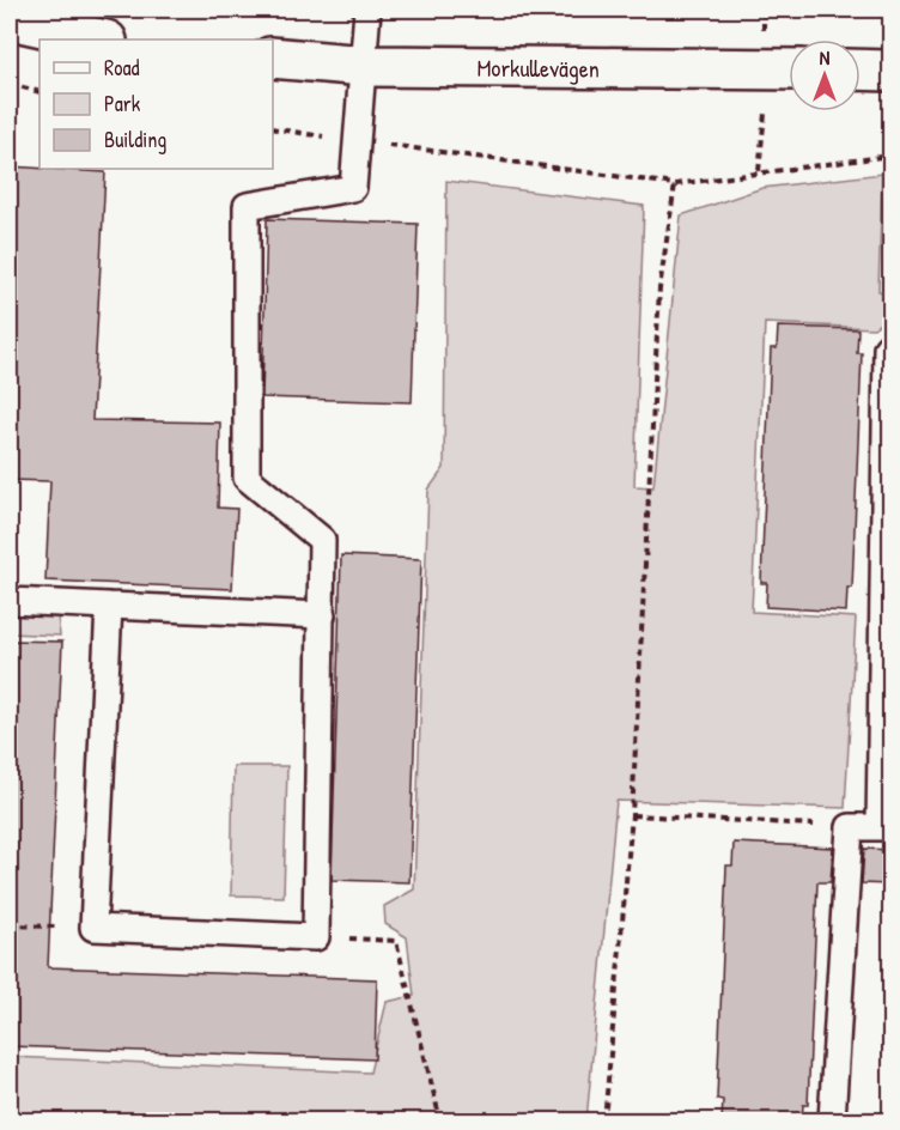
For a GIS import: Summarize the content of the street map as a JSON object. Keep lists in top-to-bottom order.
{
  "streets": {
    "street": ["Morkullevägen"]
  },
  "legend": ["Road", "Park", "Building"],
  "north": "top"
}
